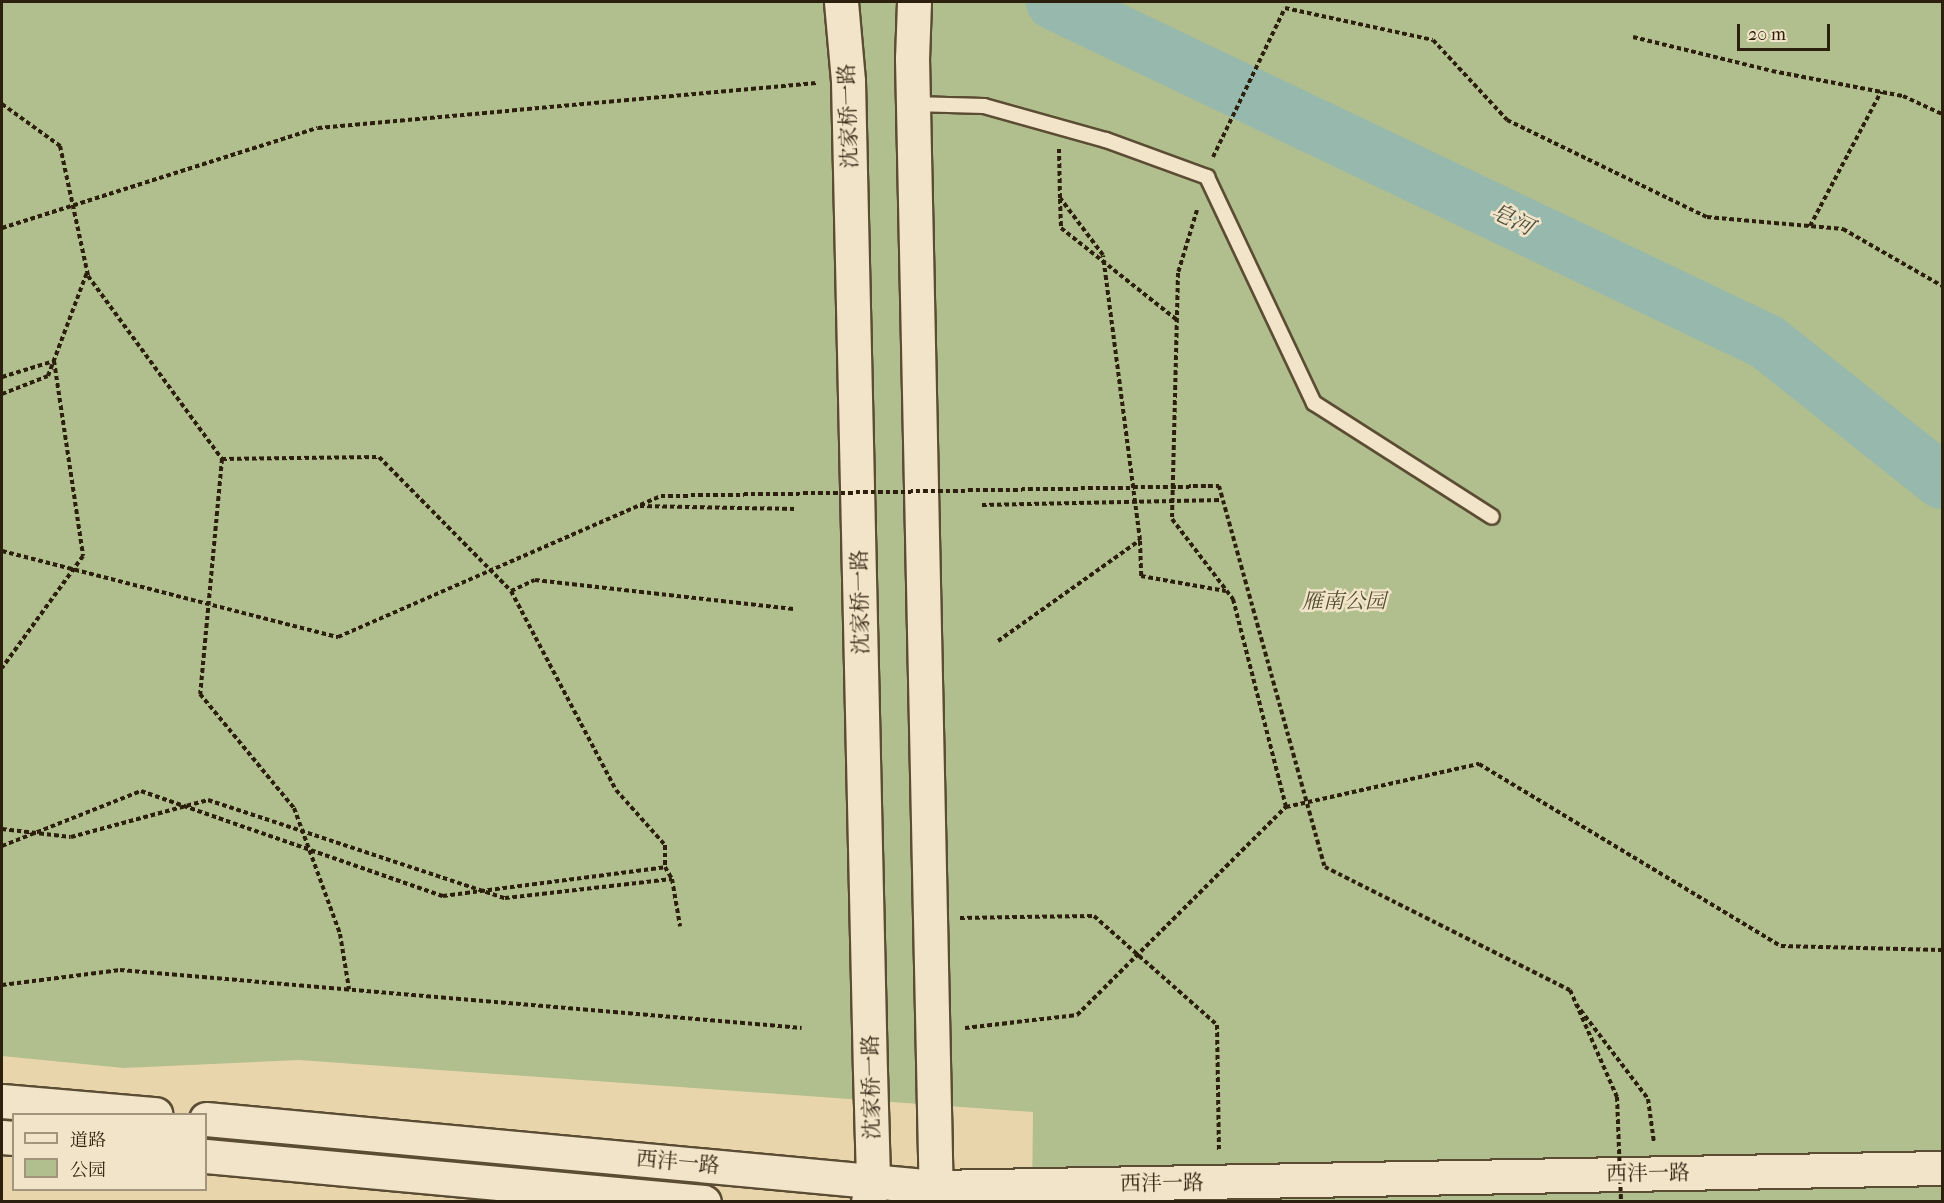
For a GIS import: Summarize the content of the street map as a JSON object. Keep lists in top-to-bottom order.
{
  "streets": {
    "main road": ["沈家桥一路", "西沣一路"]
  },
  "crossings": [
    ["沈家桥一路", "西沣一路"]
  ],
  "water": ["皂河"],
  "parks": ["雁南公园"],
  "legend": ["道路", "公园"],
  "scale_bar": "20 m"
}
